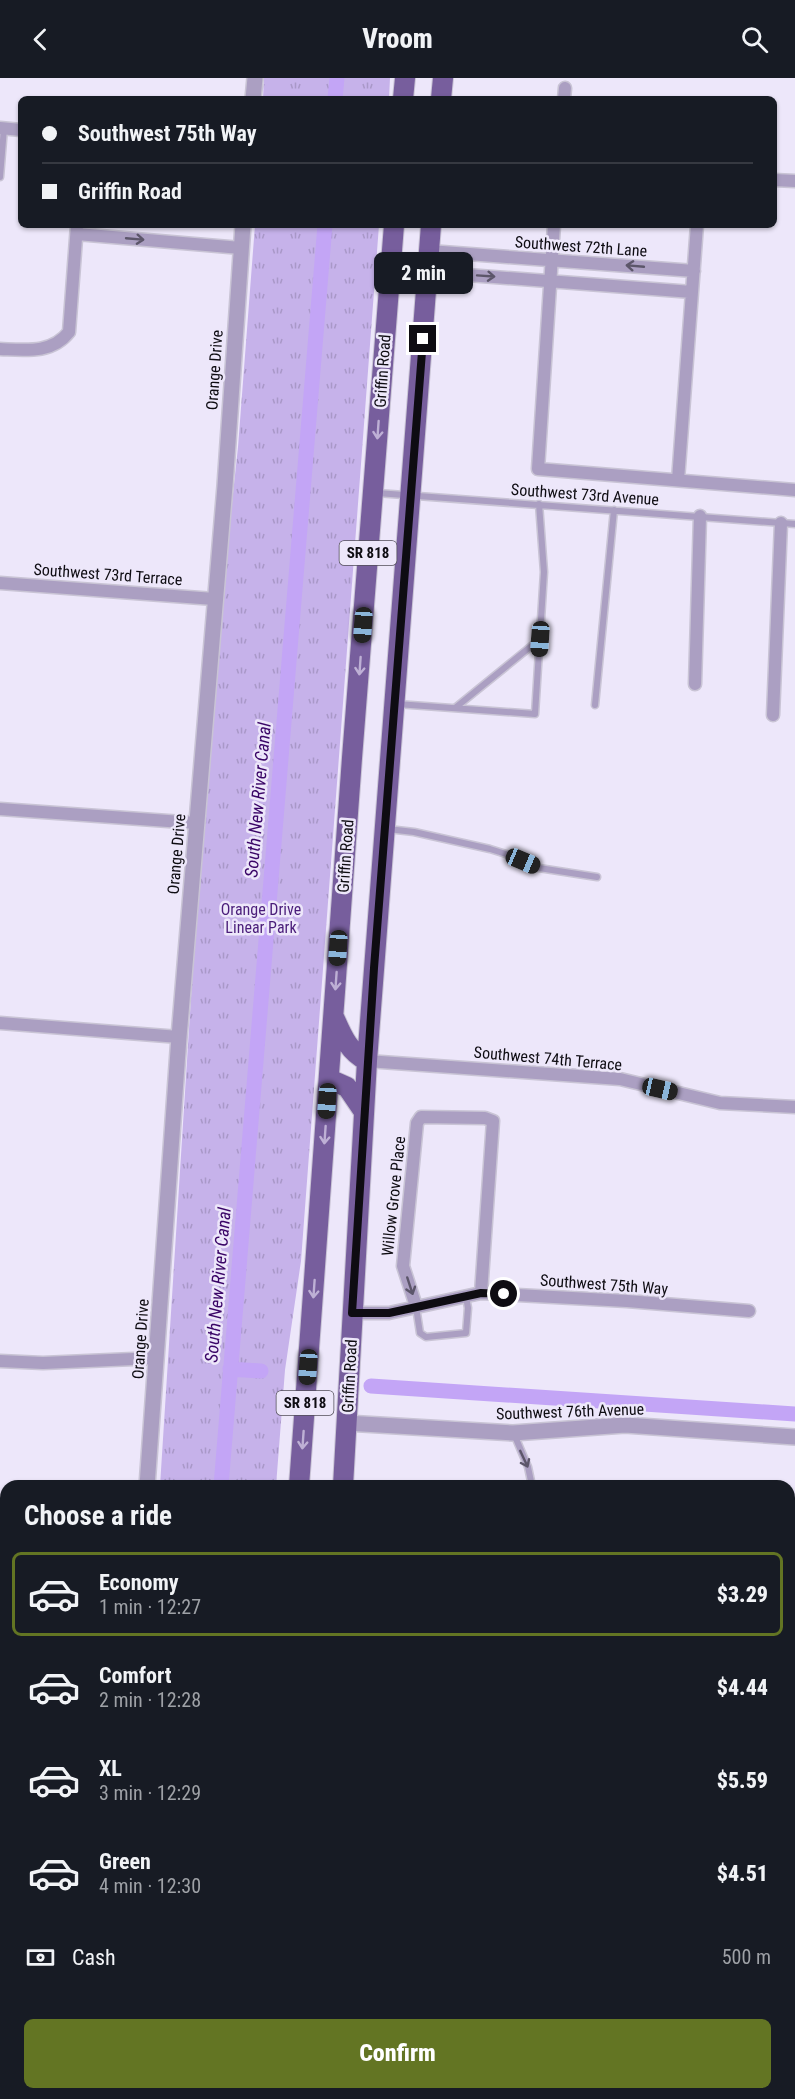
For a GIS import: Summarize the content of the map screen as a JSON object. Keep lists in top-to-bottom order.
{
  "streets": {
    "main road": ["Griffin Road", "SR 818"],
    "street": [
      "Southwest 72th Lane",
      "Orange Drive",
      "Southwest 73rd Terrace",
      "Southwest 74th Terrace",
      "Willow Grove Place",
      "Southwest 75th Way",
      "Southwest 76th Avenue"
    ],
    "lane": ["Southwest 73rd Avenue"]
  },
  "crossings": [
    ["Southwest 72th Lane", "Griffin Road"],
    ["Orange Drive", "Southwest 73rd Terrace"],
    ["Griffin Road", "Southwest 73rd Avenue"],
    ["Griffin Road", "Southwest 74th Terrace"],
    ["Griffin Road", "Southwest 75th Way"],
    ["Griffin Road", "Southwest 76th Avenue"],
    ["Willow Grove Place", "Southwest 75th Way"]
  ],
  "water": ["South New River Canal"],
  "parks": ["Orange Drive Linear Park"],
  "page": {
    "header": "Vroom",
    "banner": ["Southwest 75th Way", "Griffin Road"],
    "bubble": "2 min",
    "heading": "Choose a ride",
    "list": [
      {
        "name": "Economy",
        "note": "1 min · 12:27",
        "value": "$3.29"
      },
      {
        "name": "Comfort",
        "note": "2 min · 12:28",
        "value": "$4.44"
      },
      {
        "name": "XL",
        "note": "3 min · 12:29",
        "value": "$5.59"
      },
      {
        "name": "Green",
        "note": "4 min · 12:30",
        "value": "$4.51"
      }
    ],
    "pay": ["Cash", "500 m"],
    "buttons": "Confirm"
  }
}
